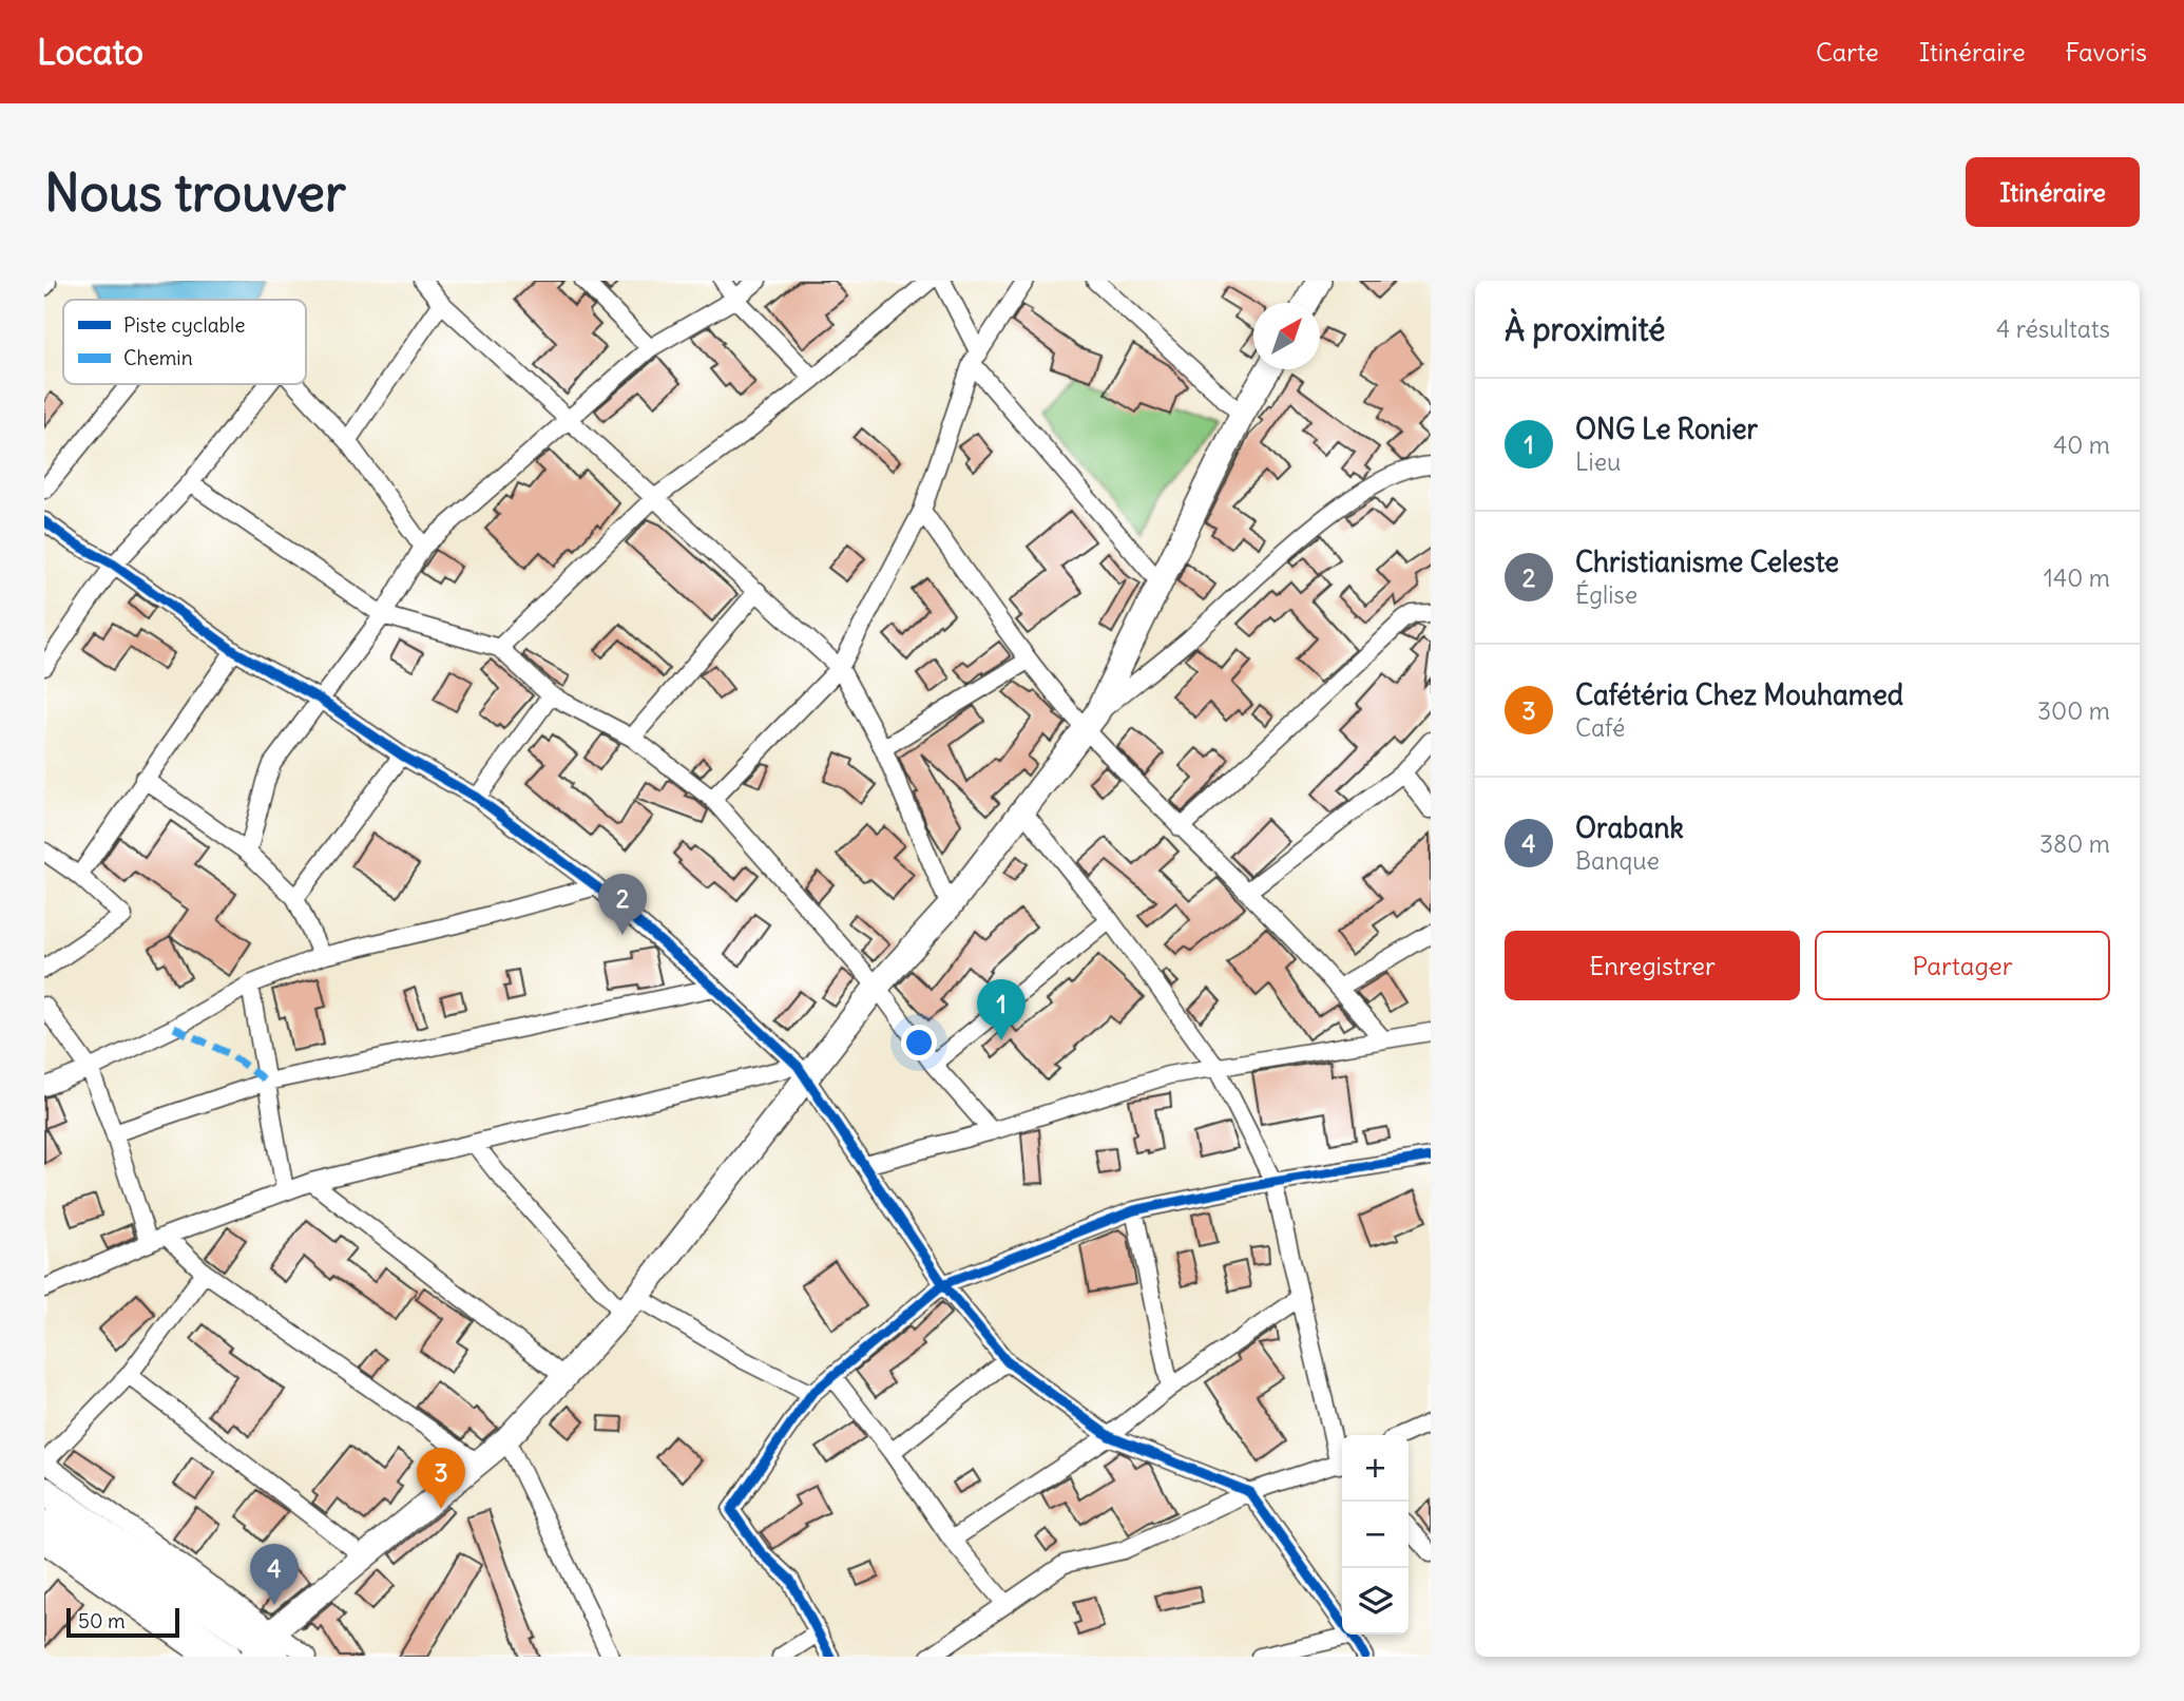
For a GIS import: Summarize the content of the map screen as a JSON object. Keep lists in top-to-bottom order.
{
  "legend": ["Piste cyclable", "Chemin"],
  "scale_bar": "50 m",
  "north": "top right",
  "page": {
    "header": "Locato",
    "nav": ["Carte", "Itinéraire", "Favoris"],
    "buttons": [
      "Itinéraire",
      ["Enregistrer", "Partager"]
    ],
    "title": "Nous trouver",
    "heading": ["À proximité", "4 résultats"],
    "list": [
      {
        "mark": "1",
        "name": "ONG Le Ronier",
        "note": "Lieu",
        "value": "40 m"
      },
      {
        "mark": "2",
        "name": "Christianisme Celeste",
        "note": "Église",
        "value": "140 m"
      },
      {
        "mark": "3",
        "name": "Cafétéria Chez Mouhamed",
        "note": "Café",
        "value": "300 m"
      },
      {
        "mark": "4",
        "name": "Orabank",
        "note": "Banque",
        "value": "380 m"
      }
    ],
    "pins": [
      "2",
      "1",
      "3",
      "4"
    ],
    "map_buttons": ["+", "−"],
    "scale": "50 m"
  }
}
